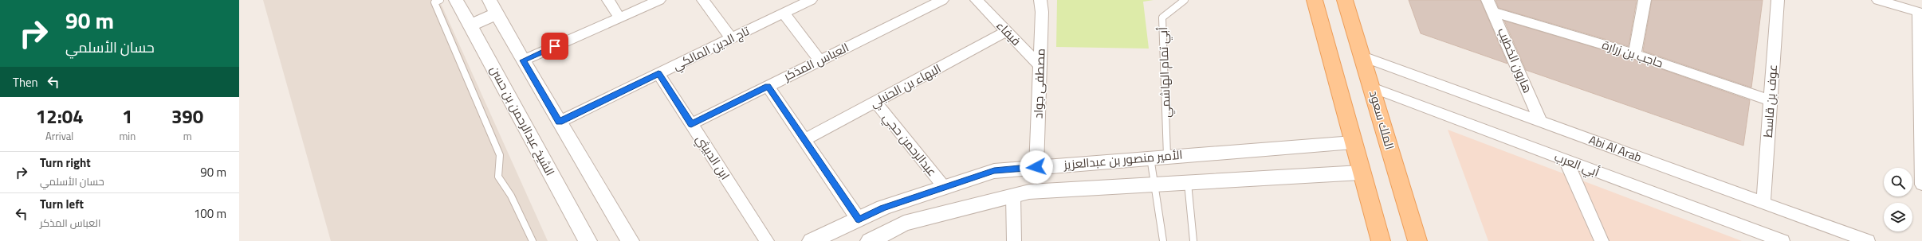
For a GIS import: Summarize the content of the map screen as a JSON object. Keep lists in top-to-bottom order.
{
  "streets": {
    "main road": ["الملك سعود"],
    "street": [
      "فيفاء",
      "تاج الدين المالكي",
      "حاجب بن زرارة",
      "هارون الخطيب",
      "العباس المذكر",
      "مصطفى جواد",
      "البهاء بن الحنبلي",
      "عوف بن قاسط",
      "الشيخ عبدالرحمن بن حسن",
      "عبدالرحمن حجي",
      "Abi Al Arab",
      "ابن الدبيثي",
      "الأمير منصور بن عبدالعزيز",
      "أبي العرب"
    ],
    "lane": ["أبي تمام الهاشمي"]
  },
  "crossings": [
    ["فيفاء", "مصطفى جواد"],
    ["فيفاء", "البهاء بن الحنبلي"],
    ["تاج الدين المالكي", "ابن الدبيثي"],
    ["حاجب بن زرارة", "هارون الخطيب"],
    ["حاجب بن زرارة", "عوف بن قاسط"],
    ["هارون الخطيب", "Abi Al Arab"],
    ["العباس المذكر", "ابن الدبيثي"],
    ["أبي تمام الهاشمي", "الأمير منصور بن عبدالعزيز"],
    ["مصطفى جواد", "الأمير منصور بن عبدالعزيز"],
    ["البهاء بن الحنبلي", "عبدالرحمن حجي"],
    ["عوف بن قاسط", "Abi Al Arab"],
    ["الملك سعود", "Abi Al Arab"],
    ["الملك سعود", "أبي العرب"],
    ["عبدالرحمن حجي", "الأمير منصور بن عبدالعزيز"]
  ],
  "page": {
    "turn": ["90 m", "حسان الأسلمي"],
    "then": "Then",
    "eta": [
      "12:04",
      "Arrival",
      "1",
      "min",
      "390",
      "m"
    ],
    "list": [
      {
        "name": "Turn right",
        "note": "حسان الأسلمي",
        "value": "90 m"
      },
      {
        "name": "Turn left",
        "note": "العباس المذكر",
        "value": "100 m"
      }
    ]
  }
}
